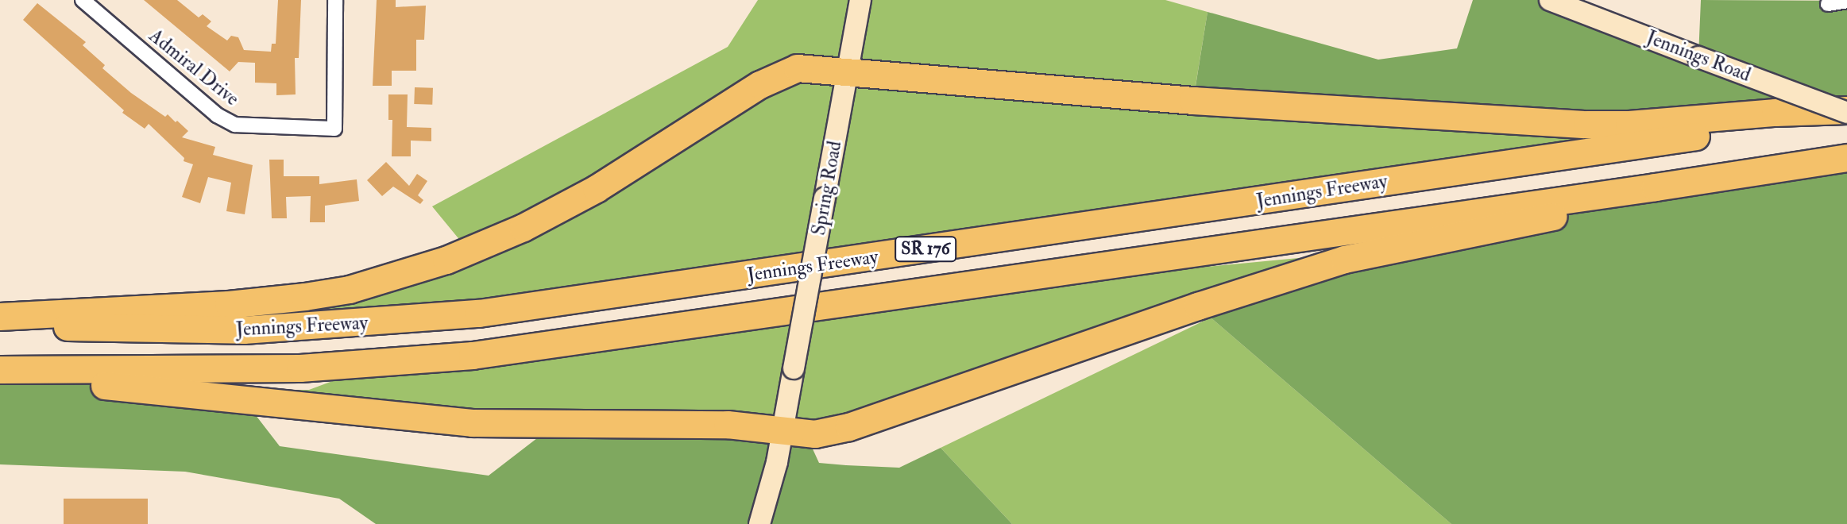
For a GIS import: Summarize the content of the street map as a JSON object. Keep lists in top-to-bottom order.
{
  "streets": {
    "highway": ["Jennings Freeway", "SR 176"],
    "street": ["Jennings Road", "Admiral Drive", "Spring Road"]
  },
  "crossings": [
    ["Jennings Road", "Jennings Freeway"]
  ]
}
